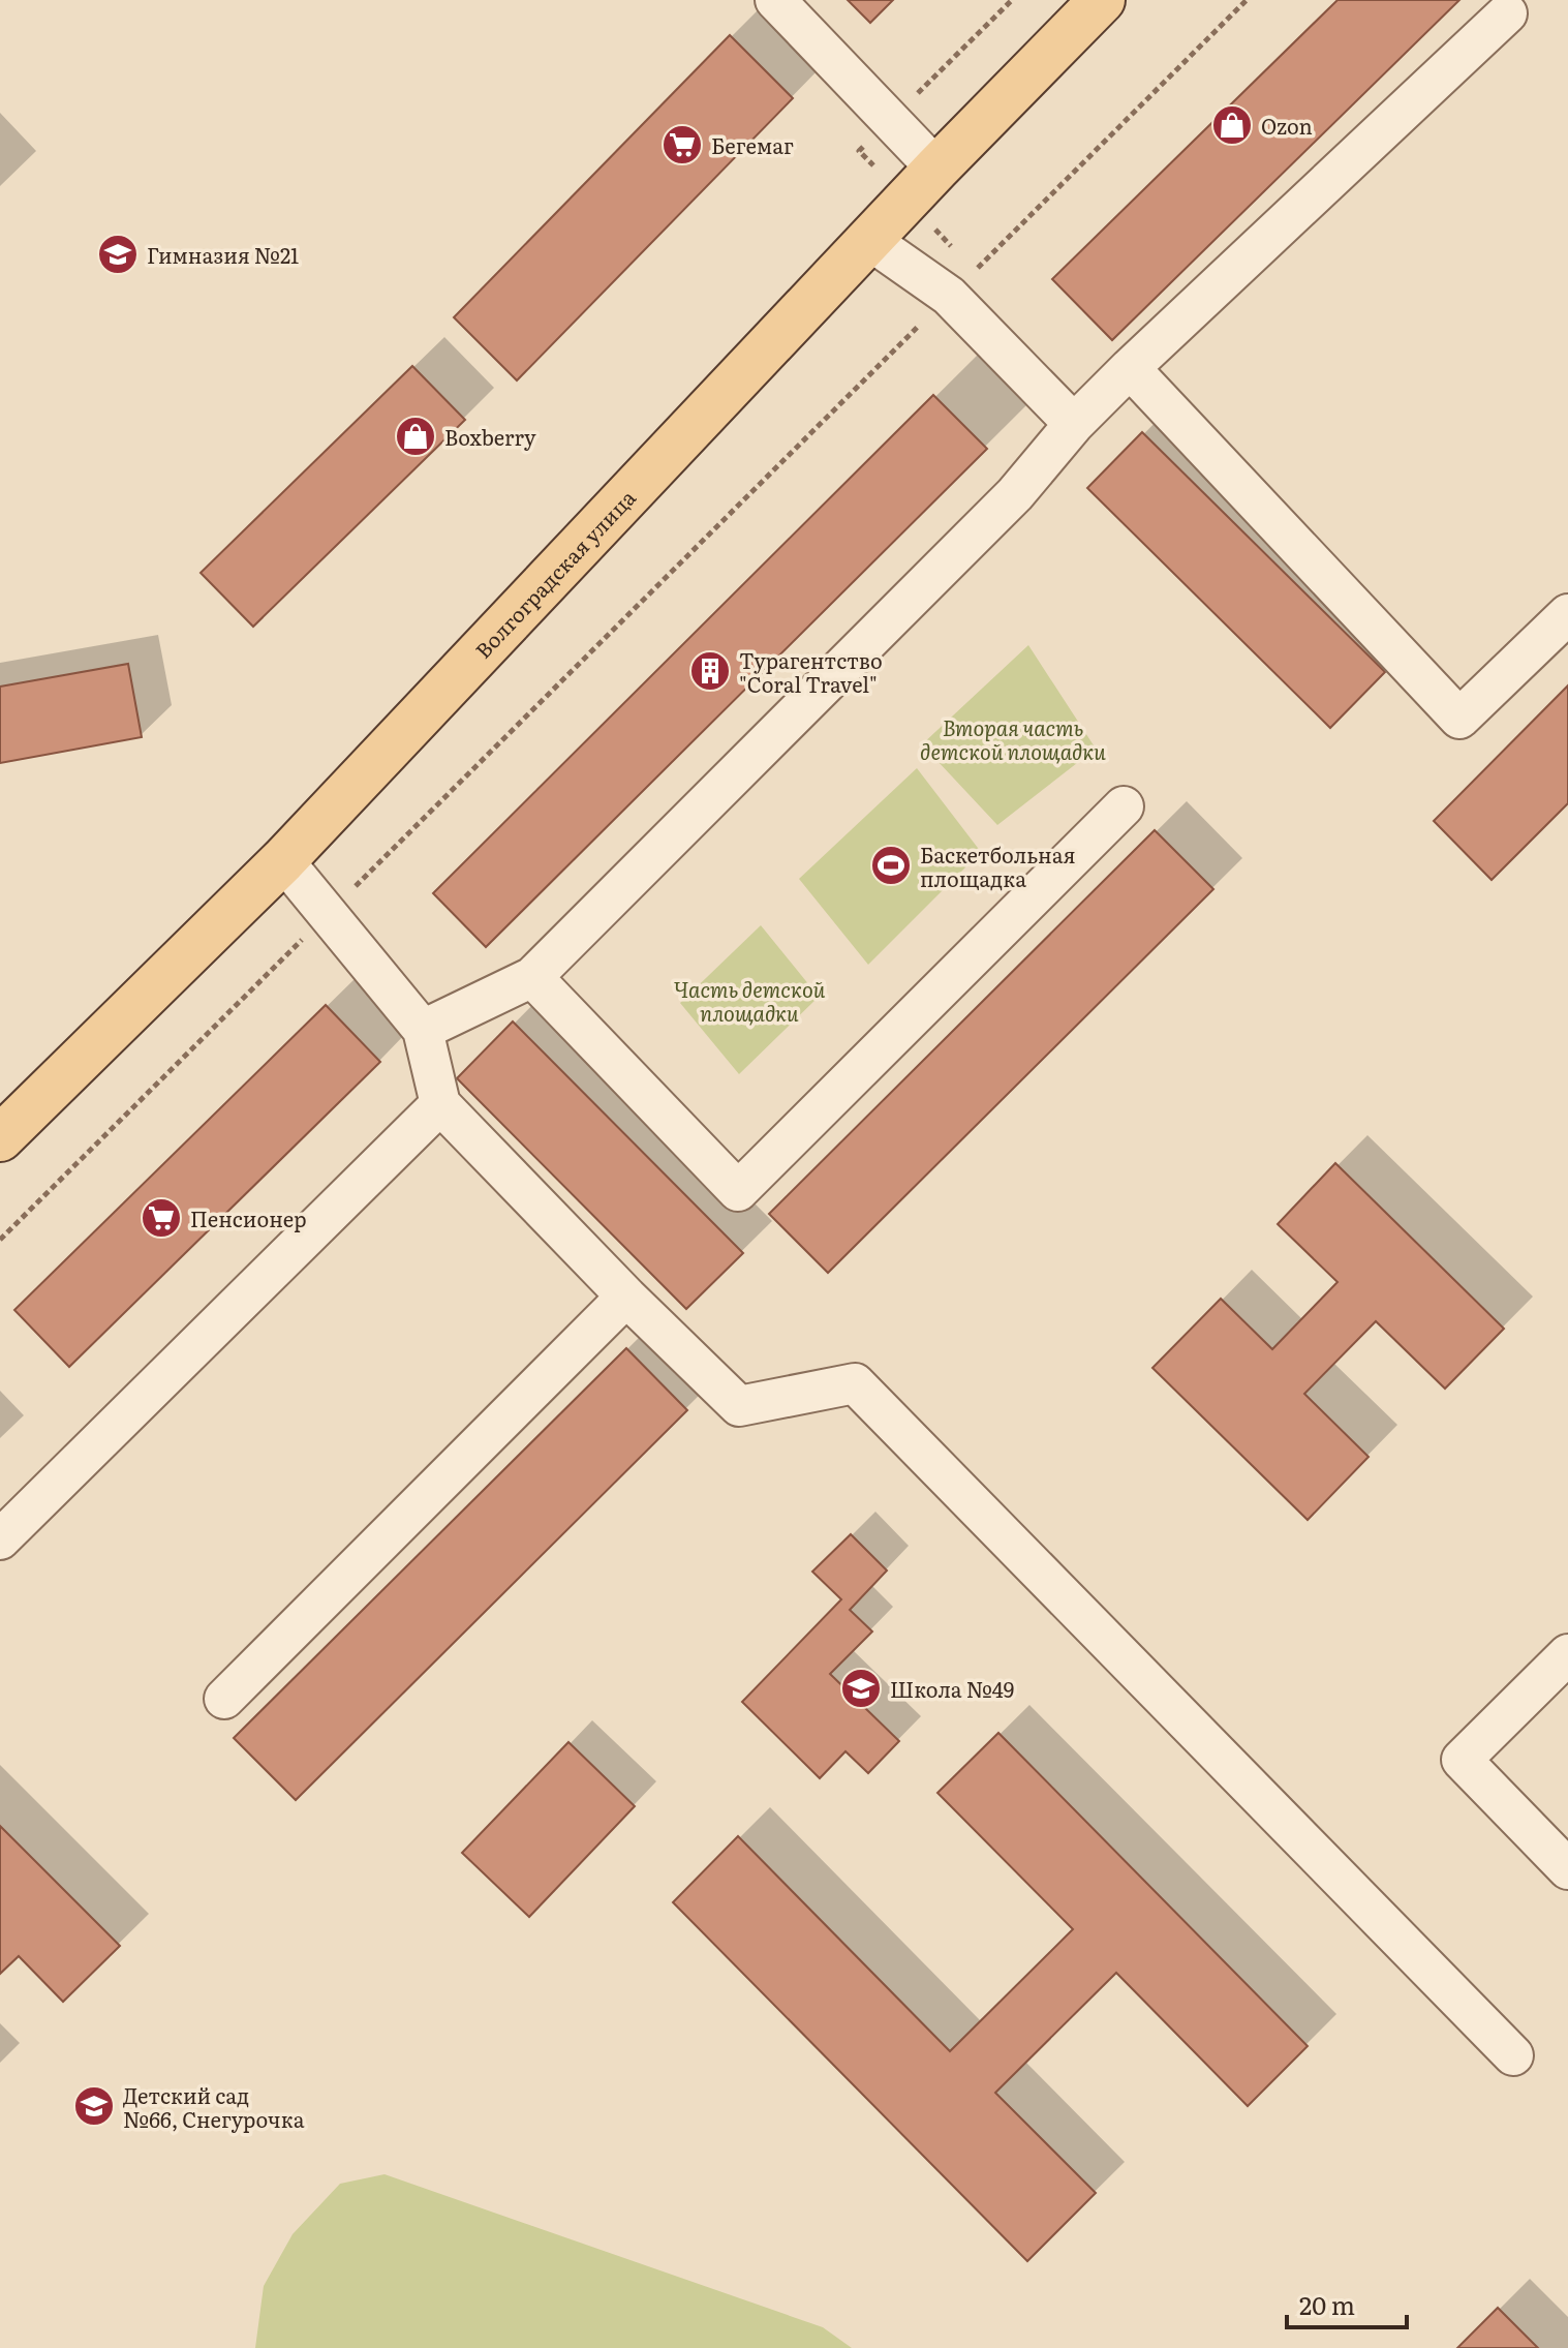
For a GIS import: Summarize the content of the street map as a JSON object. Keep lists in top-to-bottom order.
{
  "streets": {
    "main road": ["Волгоградская улица"]
  },
  "parks": ["Вторая часть детской площадки", "Часть детской площадки"],
  "places": {
    "shop": ["Ozon", "Boxberry"],
    "supermarket": ["Бегемаг", "Пенсионер"],
    "school or university": ["Гимназия №21", "Школа №49", "Детский сад №66, Снегурочка"],
    "building": ["Турагентство \"Coral Travel\""],
    "sports": ["Баскетбольная площадка"]
  },
  "scale_bar": "20 m"
}
